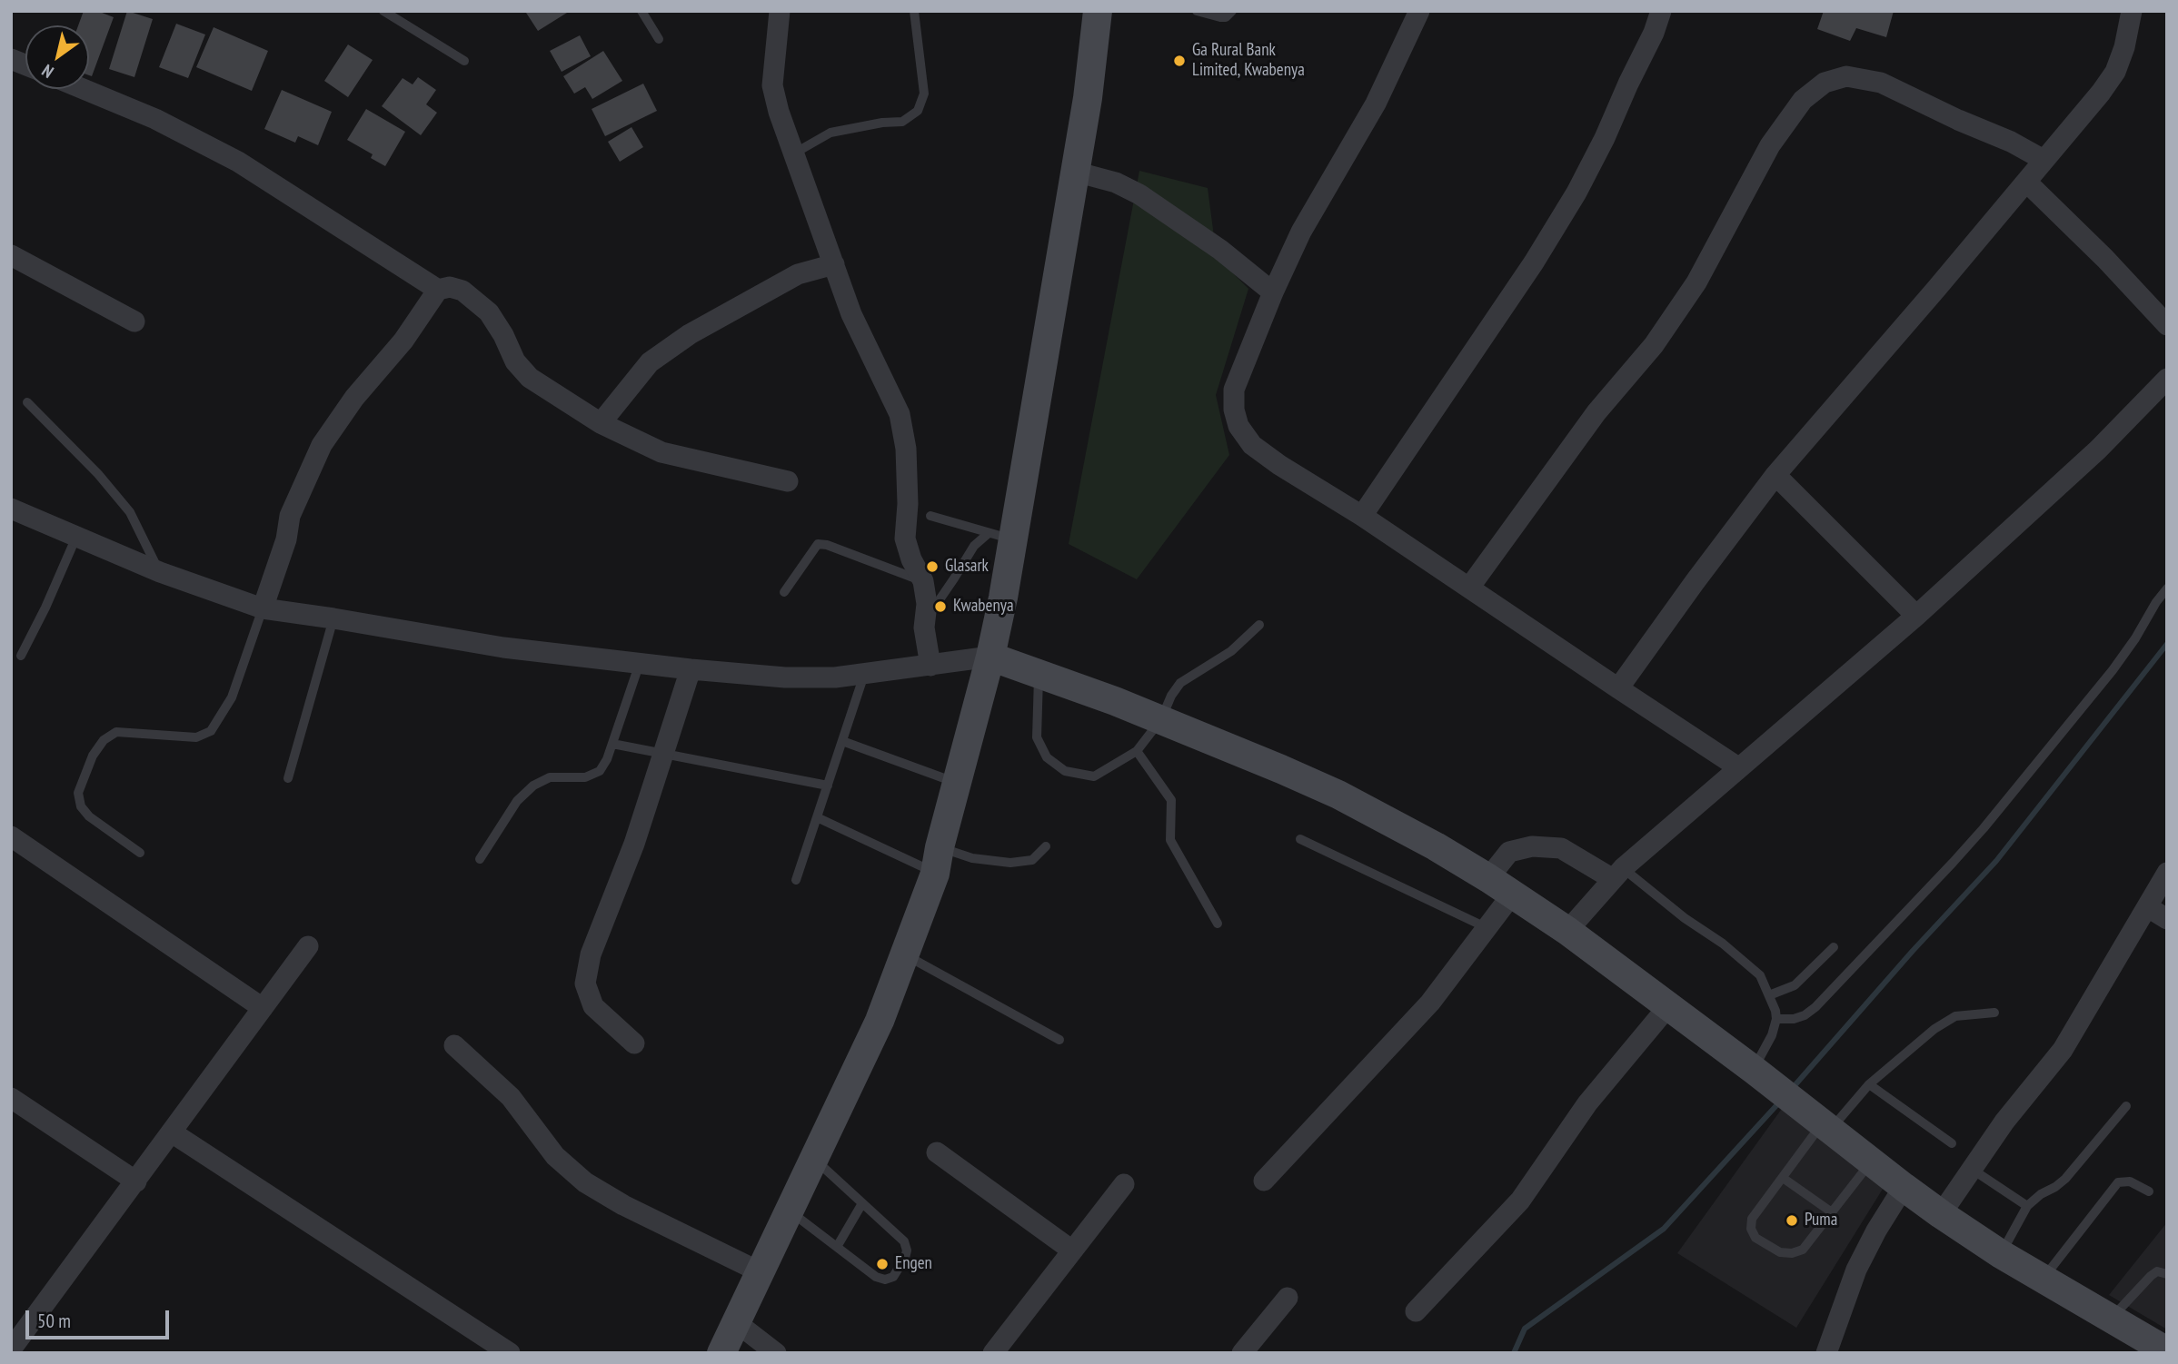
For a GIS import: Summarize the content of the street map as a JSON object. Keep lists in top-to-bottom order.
{
  "places": [
    "Ga Rural Bank Limited, Kwabenya",
    "Glasark",
    "Kwabenya",
    "Puma",
    "Engen"
  ],
  "scale_bar": "50 m",
  "north": "bottom left"
}
